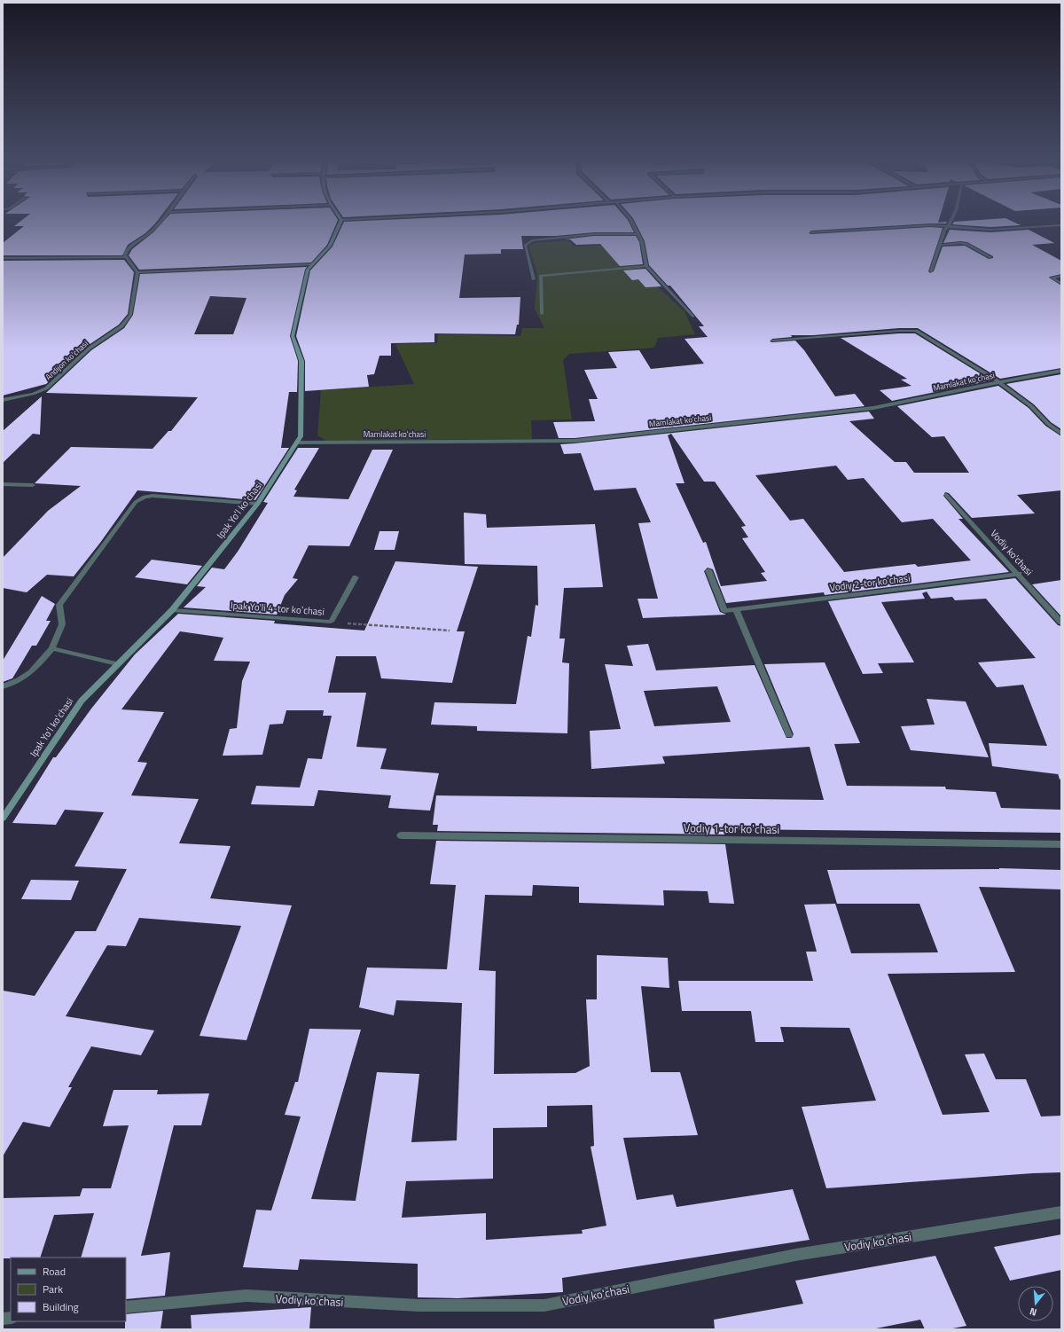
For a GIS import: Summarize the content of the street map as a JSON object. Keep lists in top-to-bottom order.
{
  "streets": {
    "street": [
      "Andijon koʻchasi",
      "Mamlakat koʻchasi",
      "Ipak Yoʻl koʻchasi",
      "Vodiy ko'chasi",
      "Vodiy 2-tor ko‘chasi",
      "Ipak Yo'li 4-tor koʼchasi",
      "Vodiy 1-tor koʼchasi",
      "Vodiy koʻchasi"
    ]
  },
  "crossings": [
    ["Mamlakat koʻchasi", "Ipak Yoʻl koʻchasi"],
    ["Ipak Yoʻl koʻchasi", "Ipak Yo'li 4-tor koʼchasi"],
    ["Vodiy ko'chasi", "Vodiy 2-tor ko‘chasi"]
  ],
  "legend": ["Road", "Park", "Building"],
  "north": "bottom"
}
